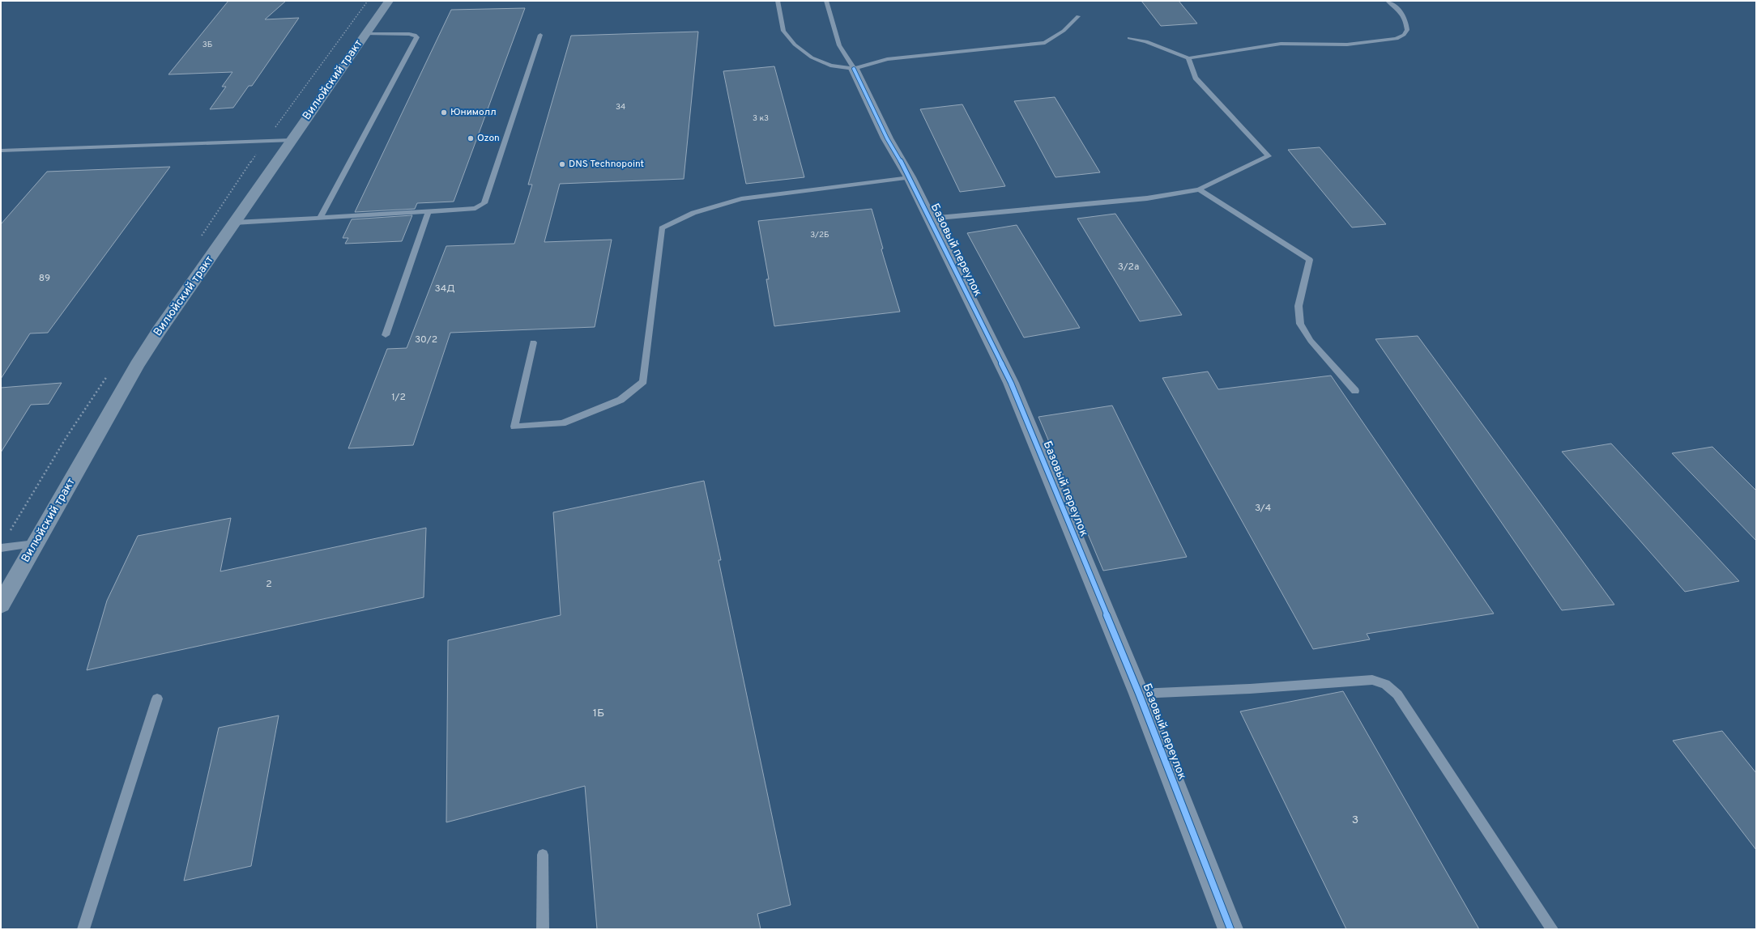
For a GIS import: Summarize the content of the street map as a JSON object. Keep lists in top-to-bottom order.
{
  "streets": {
    "main road": ["Вилюйский тракт"],
    "street": ["Базовый переулок"]
  },
  "places": ["Юнимолл", "Ozon", "DNS Technopoint"],
  "house_numbers": [
    "3Б",
    "34",
    "3 к3",
    "3/2Б",
    "3/2а",
    "89",
    "34Д",
    "30/2",
    "1/2",
    "3/4",
    "2",
    "1Б",
    "3"
  ]
}
